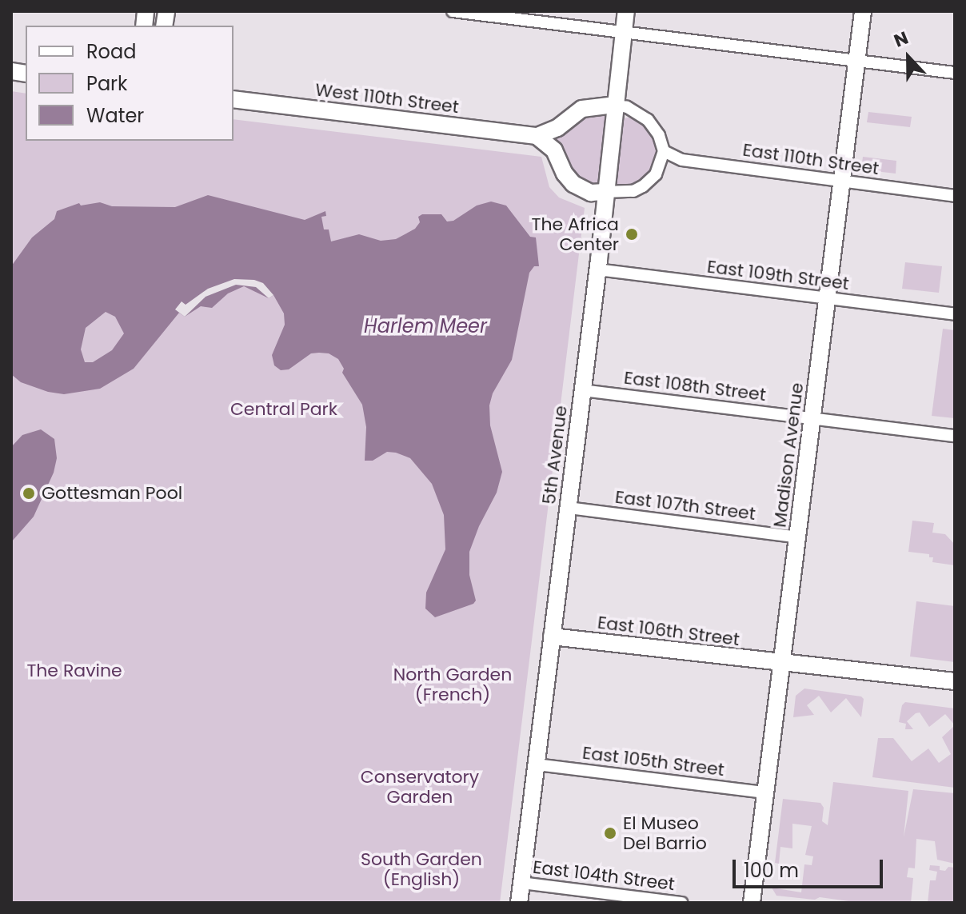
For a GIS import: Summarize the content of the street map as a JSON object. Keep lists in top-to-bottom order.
{
  "streets": {
    "main road": [
      "West 110th Street",
      "5th Avenue",
      "Madison Avenue",
      "East 106th Street"
    ],
    "street": [
      "East 110th Street",
      "East 109th Street",
      "East 108th Street",
      "East 107th Street",
      "East 105th Street",
      "East 104th Street"
    ]
  },
  "crossings": [
    ["East 110th Street", "Madison Avenue"],
    ["East 109th Street", "5th Avenue"],
    ["East 109th Street", "Madison Avenue"],
    ["East 108th Street", "5th Avenue"],
    ["East 108th Street", "Madison Avenue"],
    ["5th Avenue", "East 107th Street"],
    ["5th Avenue", "East 106th Street"],
    ["5th Avenue", "East 105th Street"],
    ["5th Avenue", "East 104th Street"],
    ["Madison Avenue", "East 107th Street"],
    ["Madison Avenue", "East 106th Street"],
    ["Madison Avenue", "East 105th Street"]
  ],
  "water": ["Harlem Meer"],
  "parks": [
    "Central Park",
    "The Ravine",
    "North Garden (French)",
    "Conservatory Garden",
    "South Garden (English)"
  ],
  "places": ["The Africa Center", "Gottesman Pool", "El Museo Del Barrio"],
  "legend": ["Road", "Park", "Water"],
  "scale_bar": "100 m",
  "north": "top"
}
